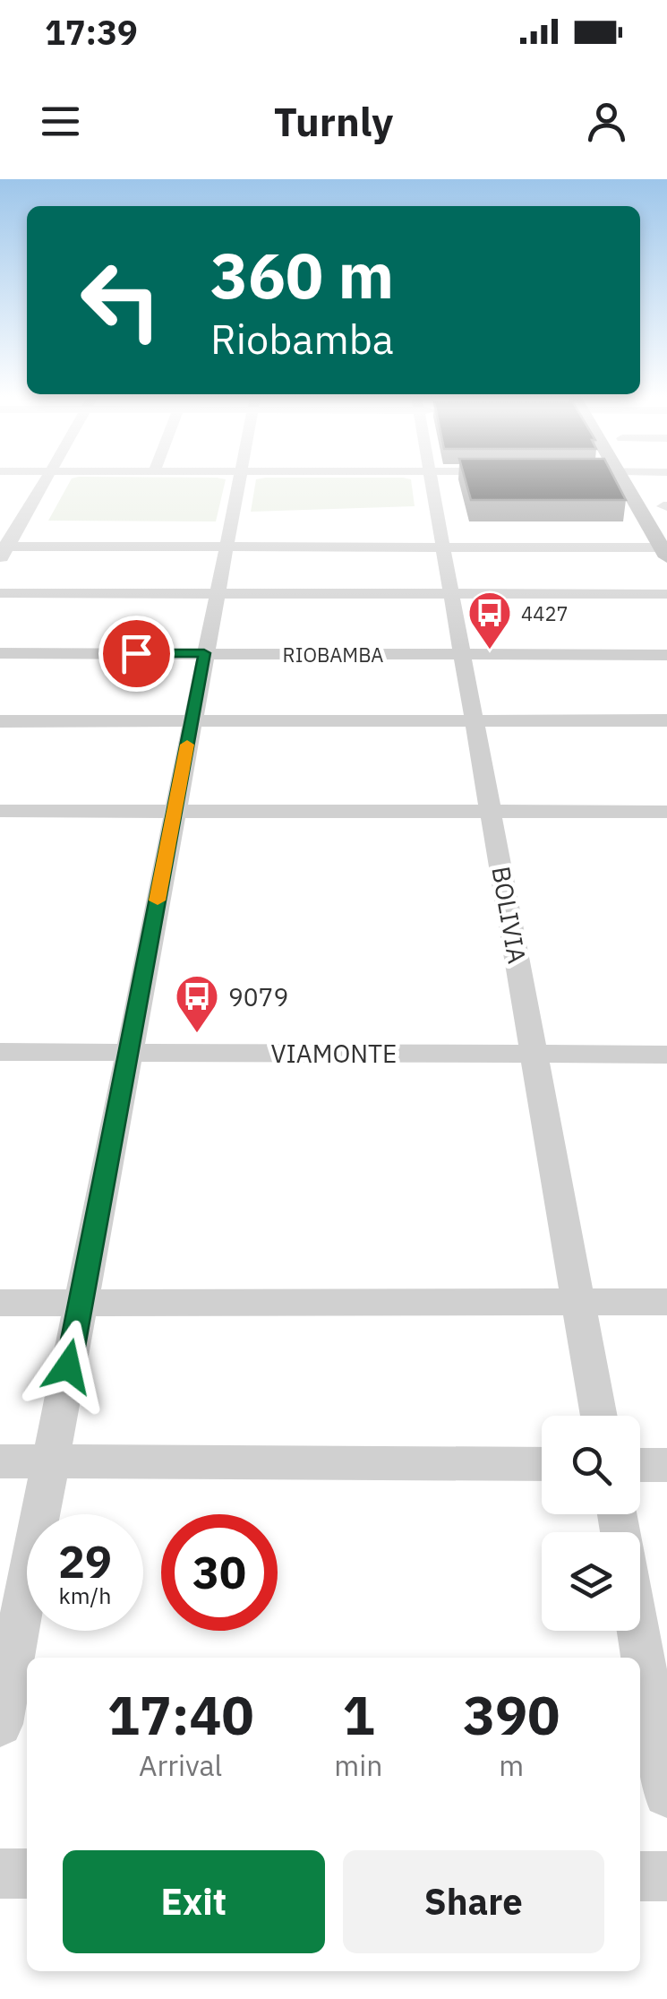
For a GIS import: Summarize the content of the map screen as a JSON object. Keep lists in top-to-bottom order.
{
  "streets": {
    "street": ["RIOBAMBA", "BOLIVIA", "VIAMONTE"]
  },
  "crossings": [
    ["RIOBAMBA", "BOLIVIA"],
    ["BOLIVIA", "VIAMONTE"]
  ],
  "places": {
    "bus stop": ["4427", "9079"]
  },
  "page": {
    "status": "17:39",
    "header": "Turnly",
    "turn": ["360 m", "Riobamba"],
    "speed": "29 km/h",
    "limit": "30",
    "eta": [
      "17:40",
      "Arrival",
      "1",
      "min",
      "390",
      "m"
    ],
    "buttons": ["Exit", "Share"]
  }
}
